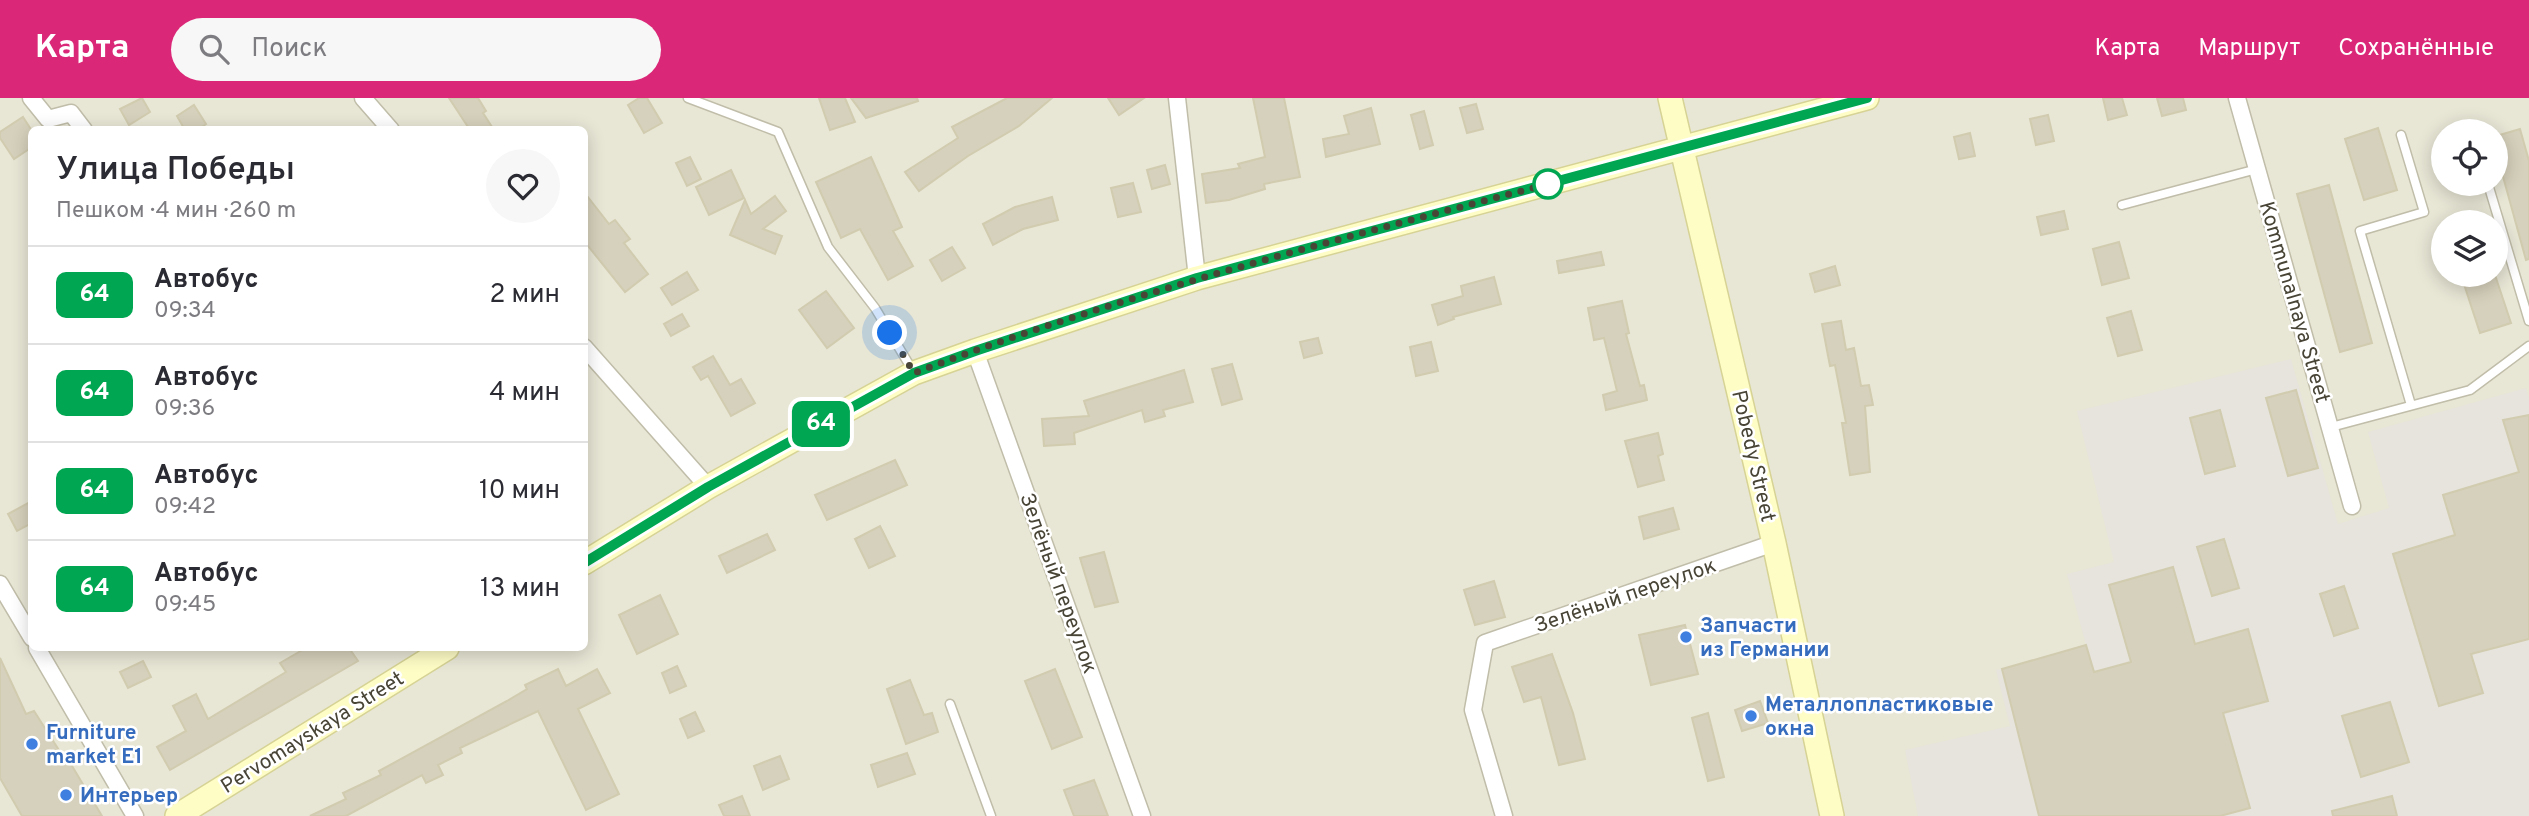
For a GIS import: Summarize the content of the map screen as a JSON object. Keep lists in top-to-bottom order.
{
  "streets": {
    "main road": ["Pobedy Street", "Pervomayskaya Street"],
    "street": ["Kommunalnaya Street", "Зелёный переулок"]
  },
  "crossings": [
    ["Pobedy Street", "Зелёный переулок"]
  ],
  "places": [
    "Запчасти из Германии",
    "Металлопластиковые окна",
    "Furniture market E1",
    "Интерьер"
  ],
  "lines": ["bus line 64"],
  "page": {
    "header": "Карта",
    "search": "Поиск",
    "nav": ["Карта", "Маршрут", "Сохранённые"],
    "on_map": "64",
    "heading": ["Улица Победы", "Пешком · 4 мин · 260 m"],
    "list": [
      {
        "mark": "64",
        "name": "Автобус",
        "note": "09:34",
        "value": "2 мин"
      },
      {
        "mark": "64",
        "name": "Автобус",
        "note": "09:36",
        "value": "4 мин"
      },
      {
        "mark": "64",
        "name": "Автобус",
        "note": "09:42",
        "value": "10 мин"
      },
      {
        "mark": "64",
        "name": "Автобус",
        "note": "09:45",
        "value": "13 мин"
      }
    ]
  }
}
